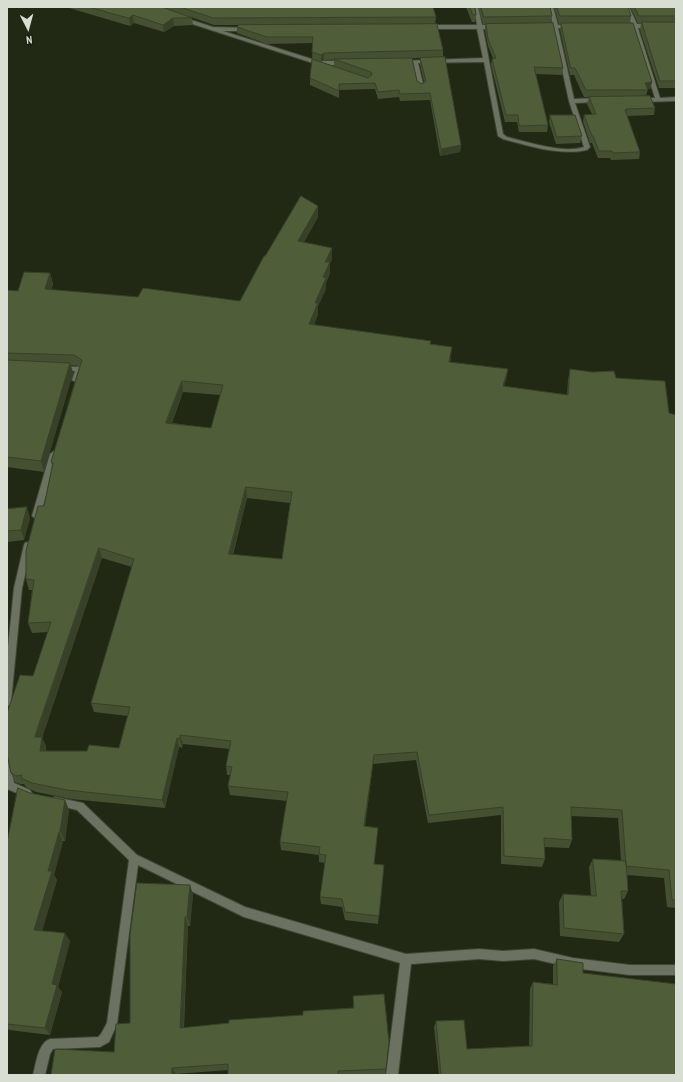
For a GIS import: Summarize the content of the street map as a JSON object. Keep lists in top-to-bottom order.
{
  "north": "bottom"
}
